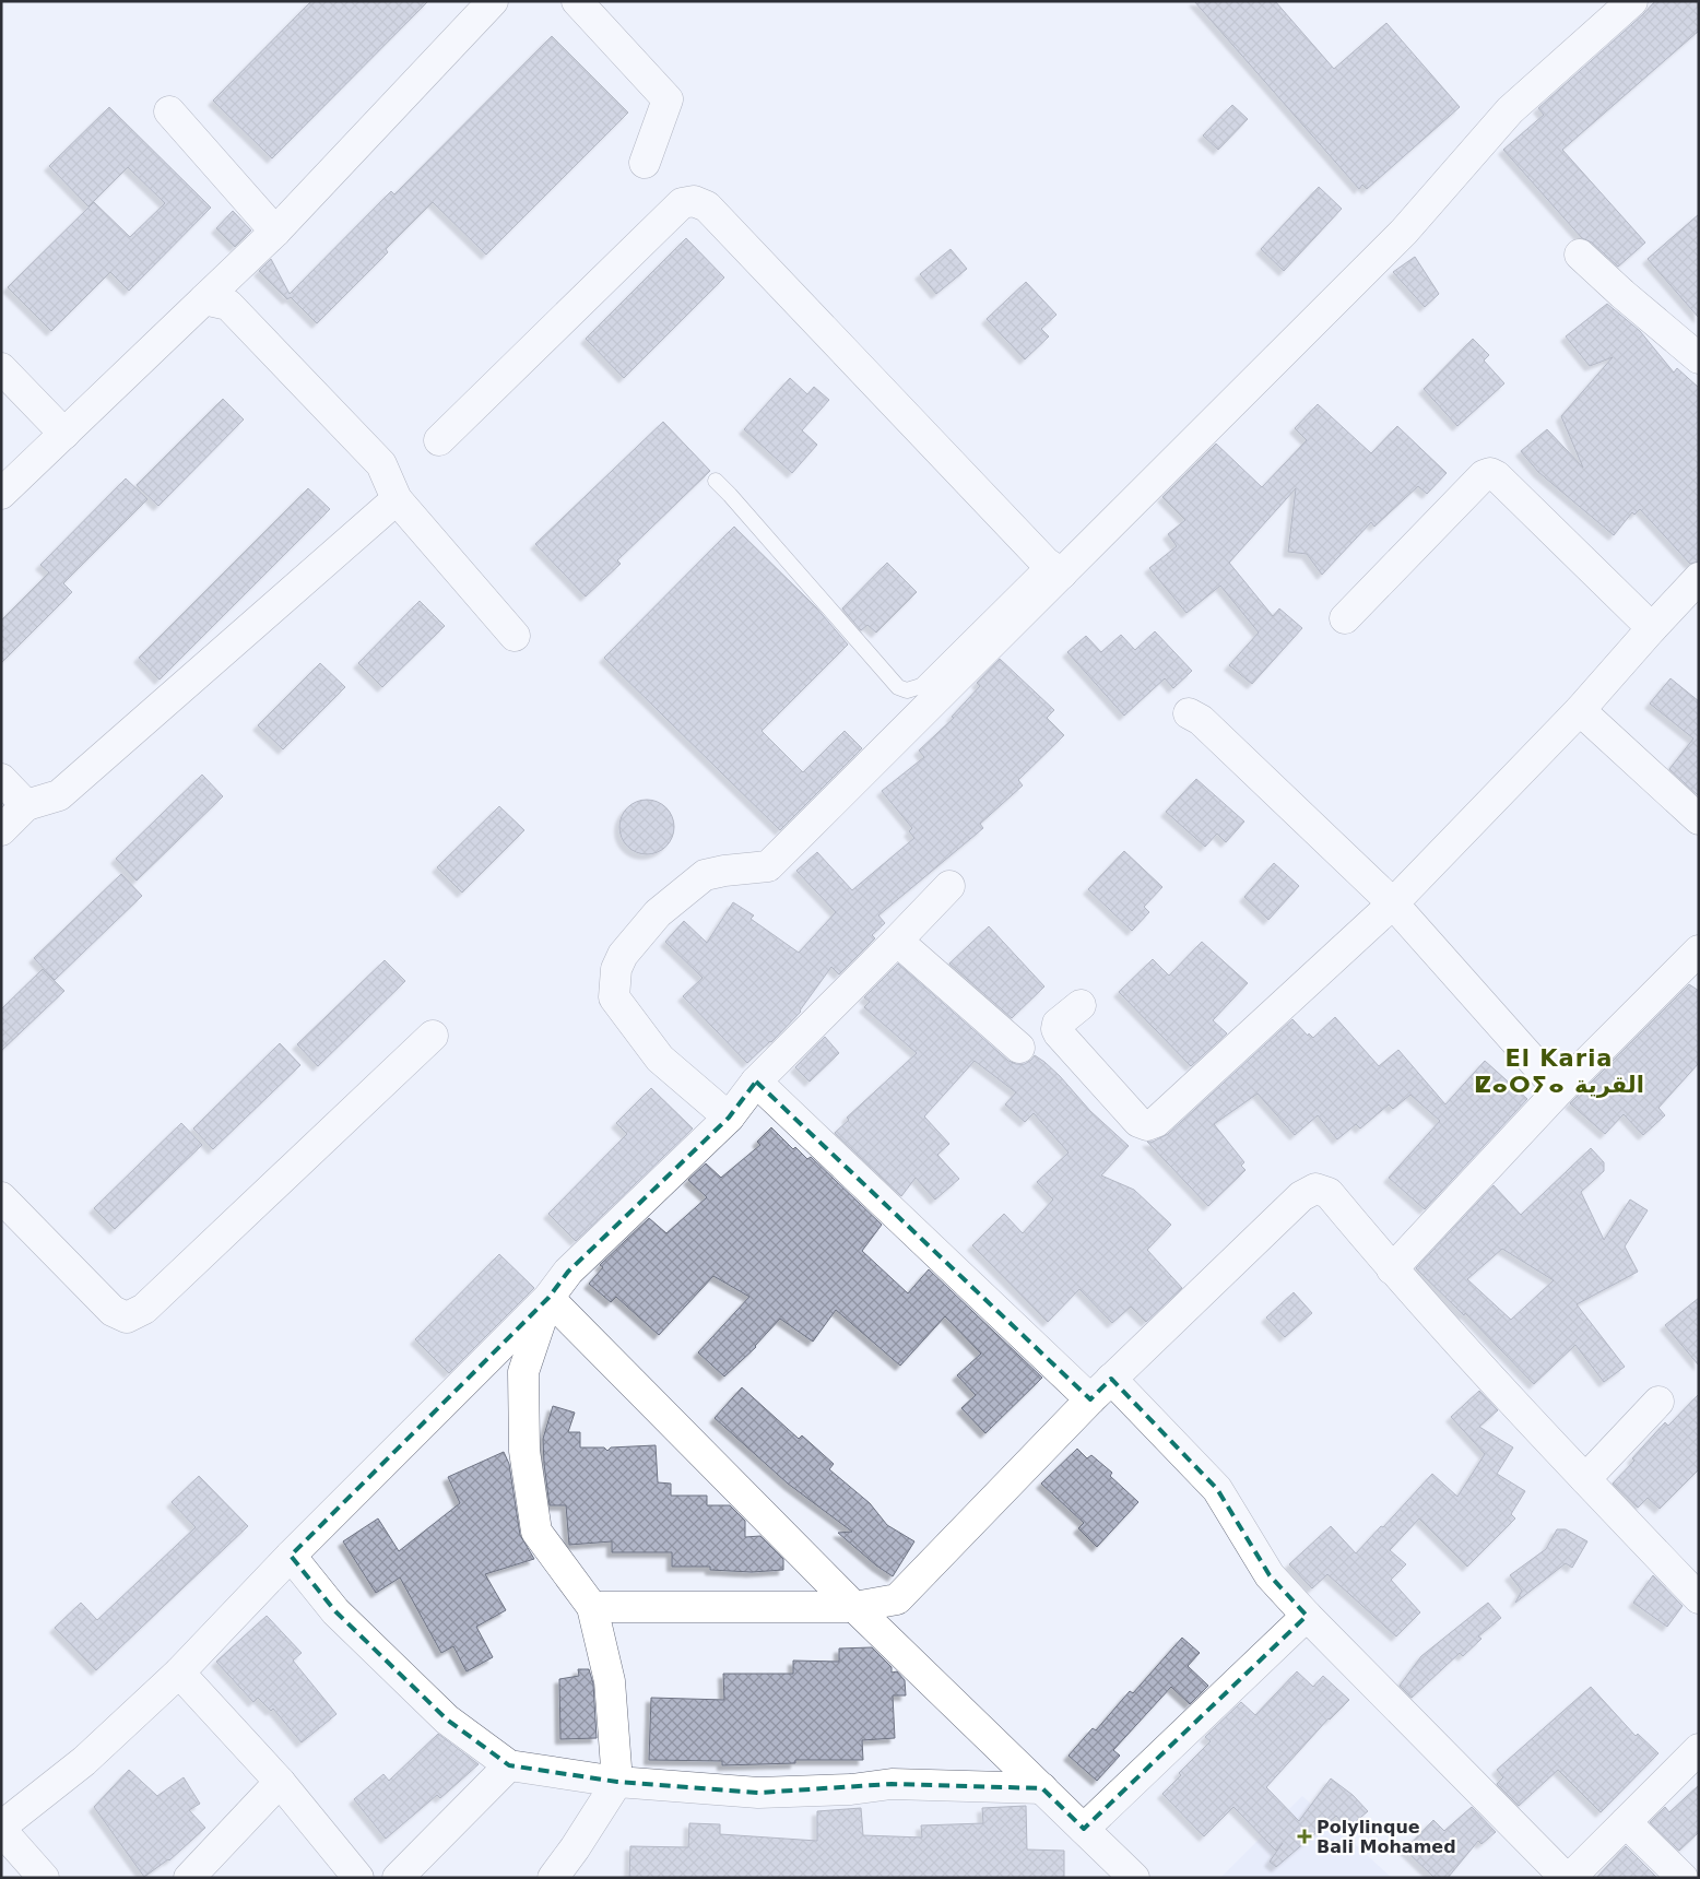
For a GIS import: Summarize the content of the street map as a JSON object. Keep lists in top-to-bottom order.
{
  "districts": ["El Karia ⵇⴰⵔⵢⴰ القرية"],
  "places": {
    "health": ["Polylinque Bali Mohamed"]
  }
}
